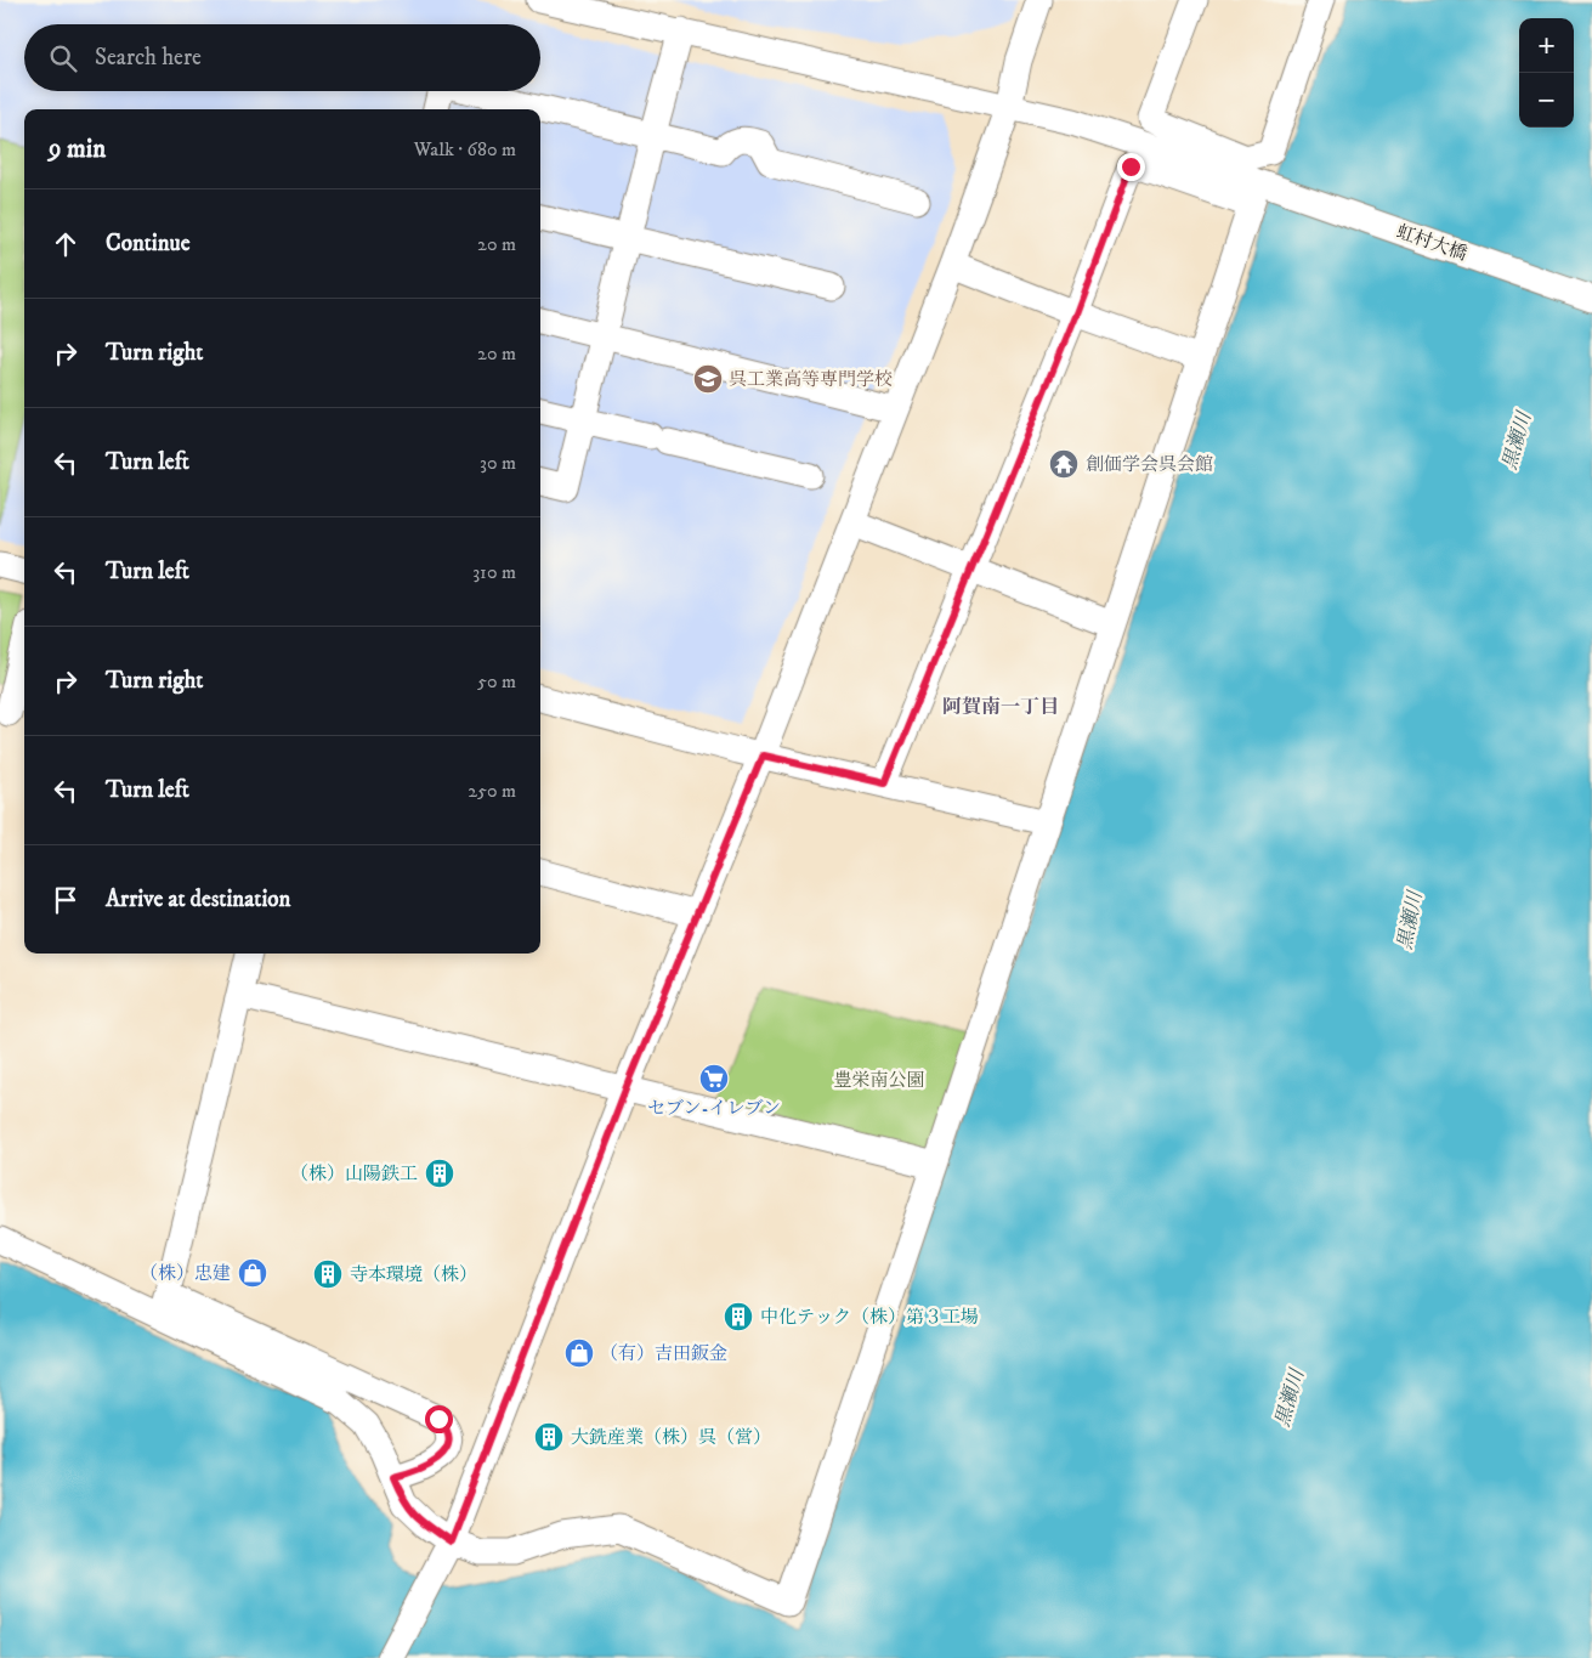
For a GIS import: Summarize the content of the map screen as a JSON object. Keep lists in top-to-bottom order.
{
  "streets": {
    "street": ["虹村大橋"]
  },
  "districts": ["阿賀南一丁目"],
  "water": ["黒瀬川"],
  "parks": ["豊栄南公園"],
  "places": {
    "school or university": ["呉工業高等専門学校"],
    "temple": ["創価学会呉会館"],
    "supermarket": ["セブン-イレブン"],
    "building": [
      "（株）山陽鉄工",
      "寺本環境（株）",
      "中化テック（株）第３工場",
      "大銑産業（株）呉（営）"
    ],
    "shop": ["（株）忠建", "（有）吉田鈑金"]
  },
  "page": {
    "map_buttons": ["+", "−"],
    "search": "Search here",
    "heading": ["9 min", "Walk · 680 m"],
    "list": [
      ["Continue", "20 m"],
      ["Turn right", "20 m"],
      ["Turn left", "30 m"],
      ["Turn left", "310 m"],
      ["Turn right", "50 m"],
      ["Turn left", "250 m"],
      "Arrive at destination"
    ]
  }
}
